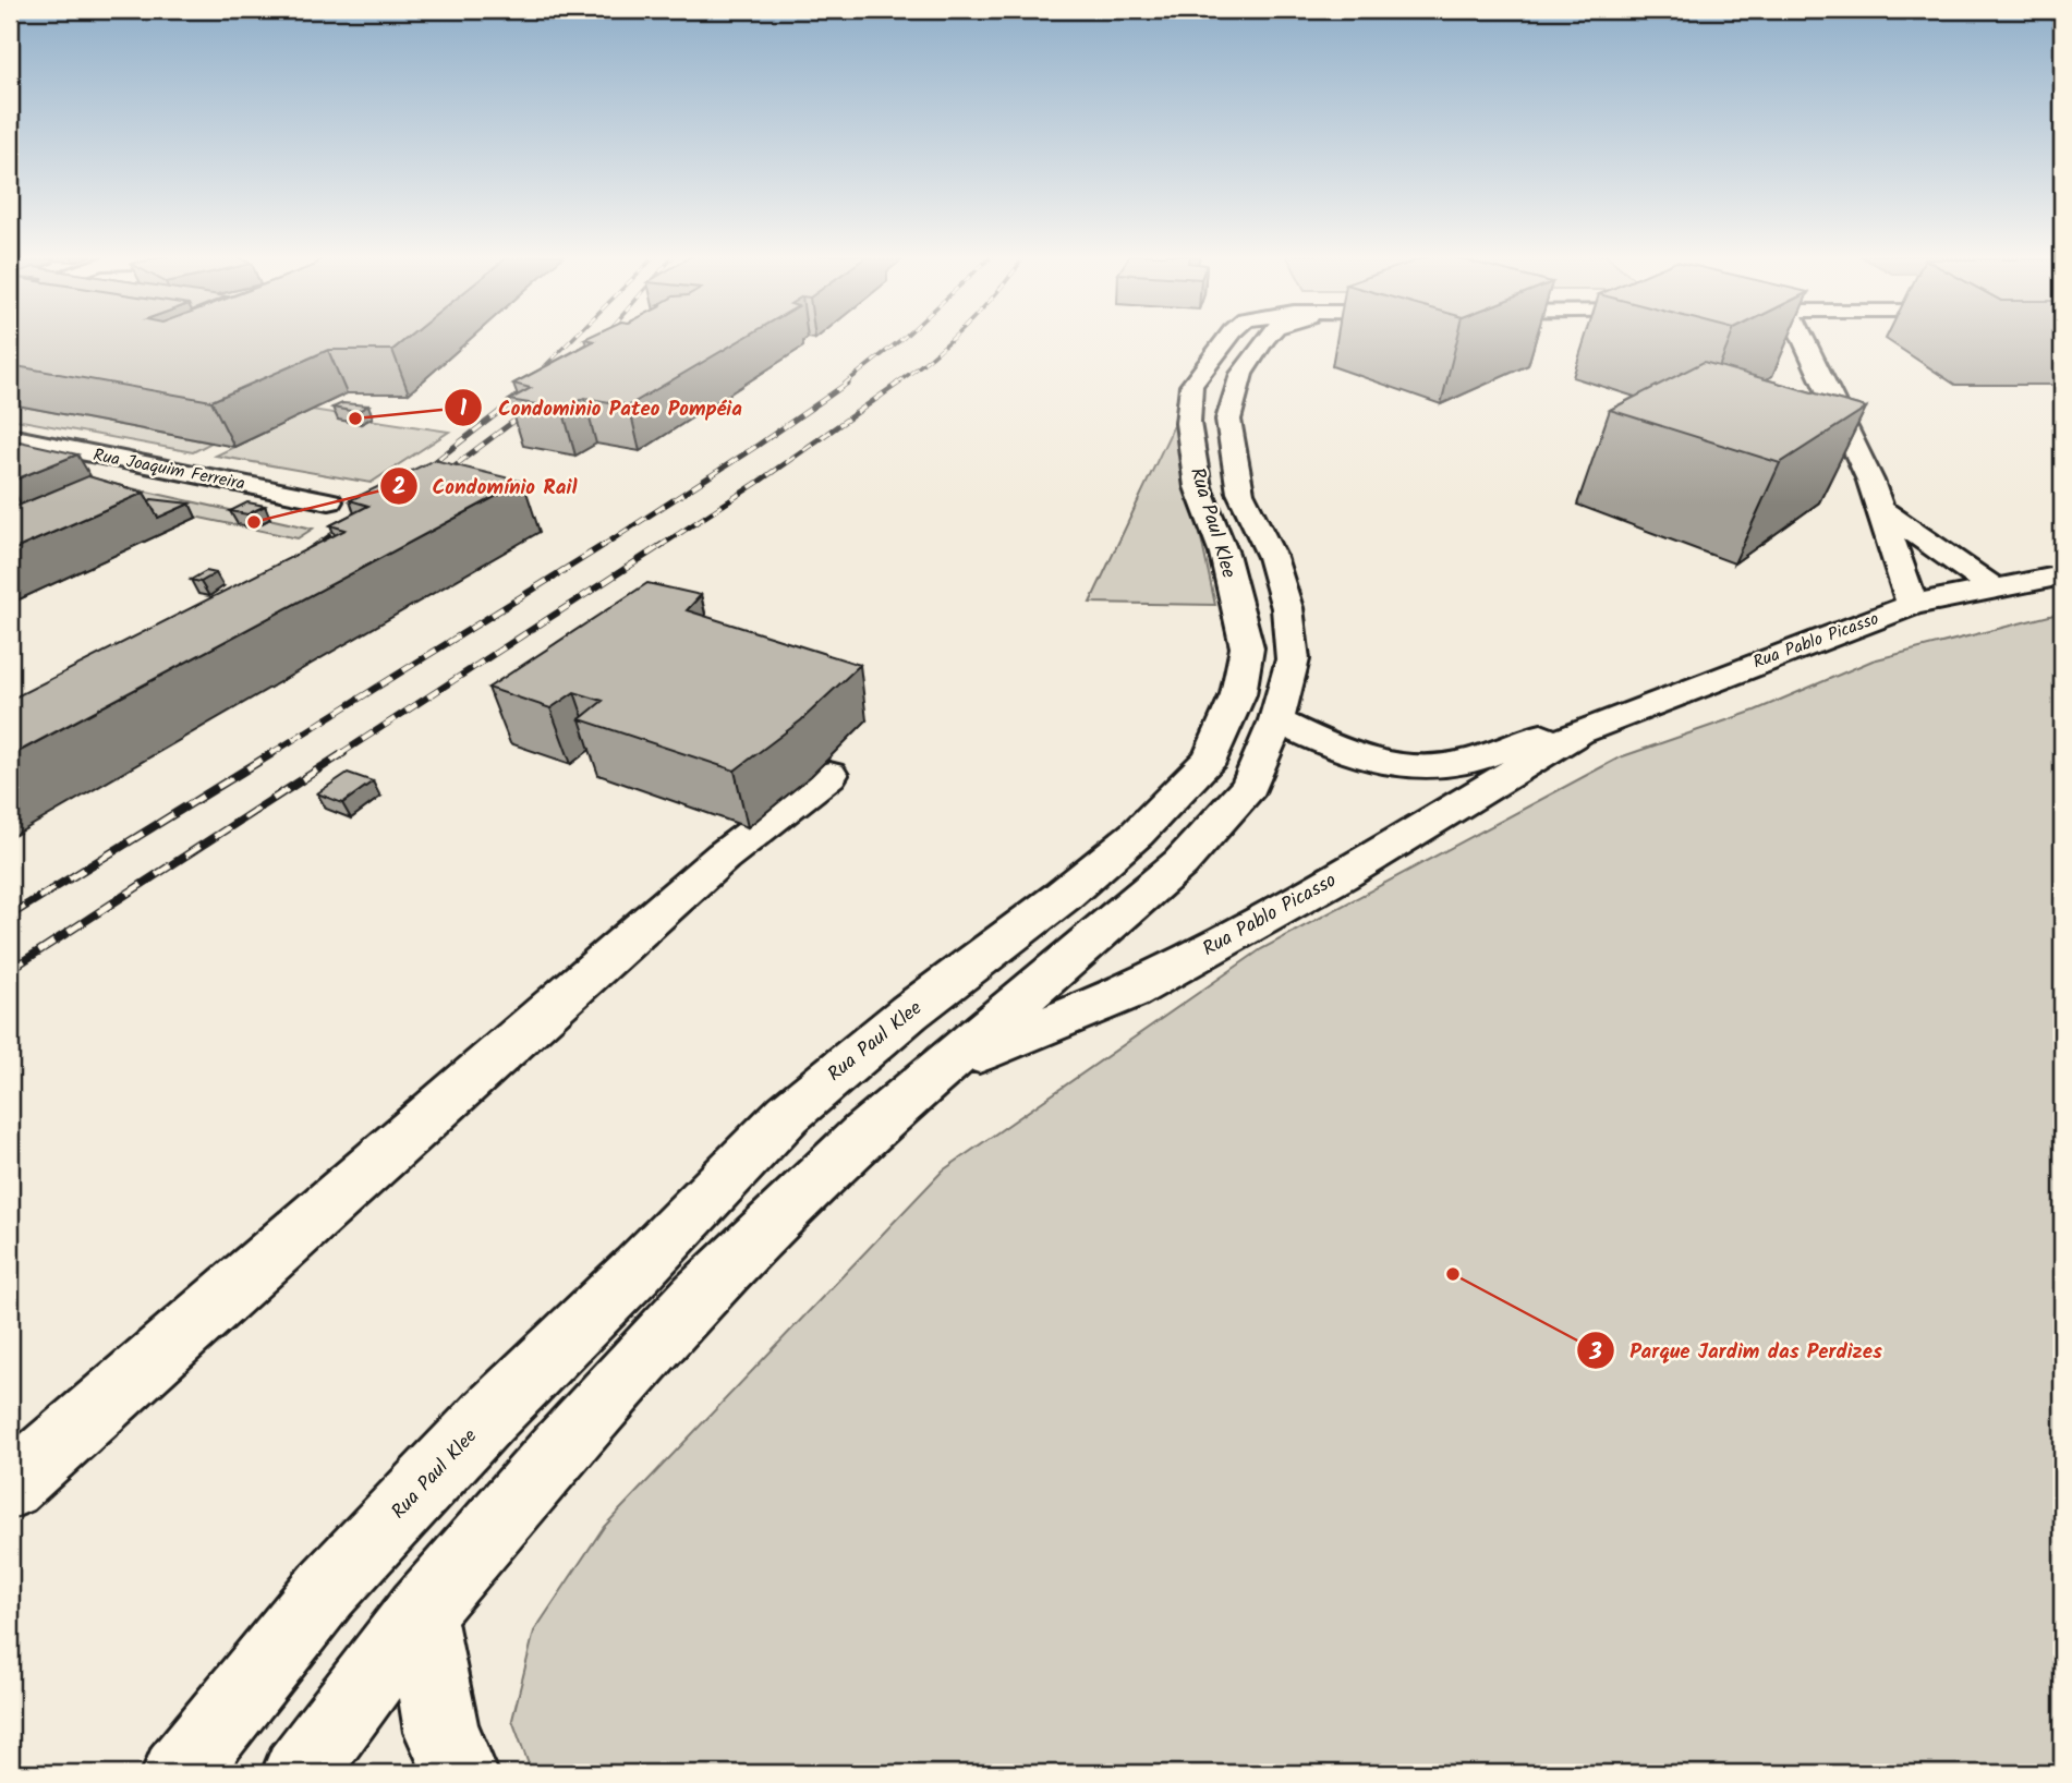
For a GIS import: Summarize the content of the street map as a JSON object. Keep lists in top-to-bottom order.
{
  "streets": {
    "street": ["Rua Joaquim Ferreira", "Rua Paul Klee", "Rua Pablo Picasso"]
  },
  "crossings": [
    ["Rua Paul Klee", "Rua Pablo Picasso"]
  ],
  "places": ["Condominio Pateo Pompéia", "Condomínio Rail", "Parque Jardim das Perdizes"]
}
